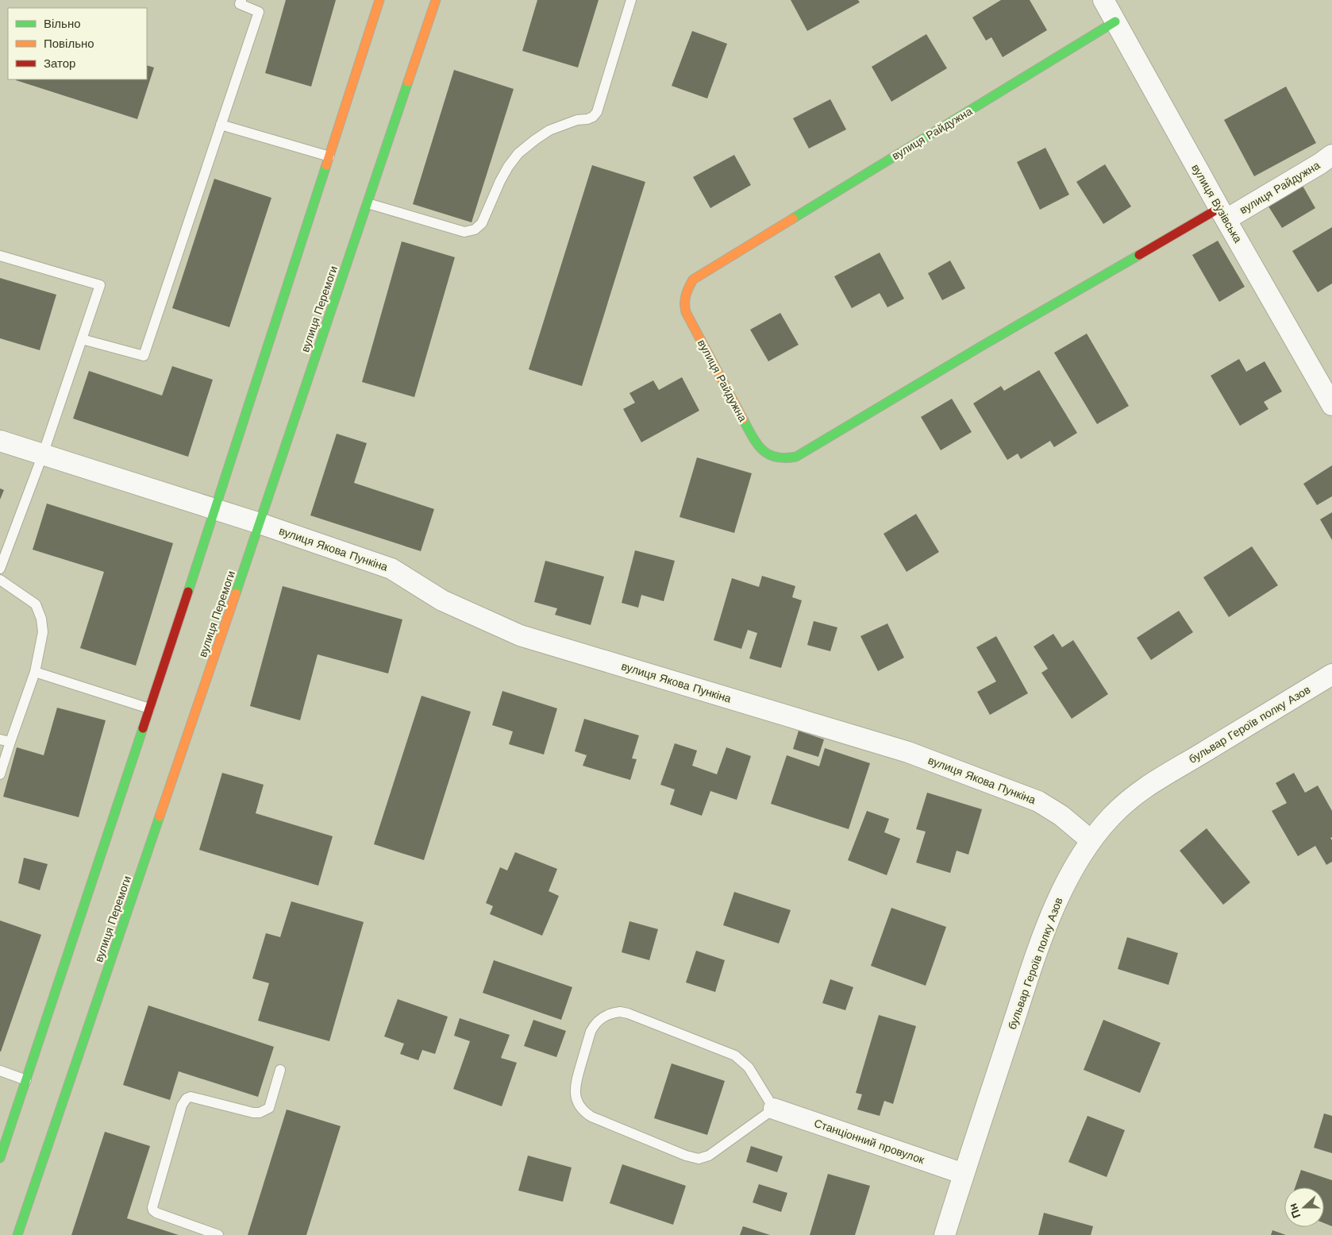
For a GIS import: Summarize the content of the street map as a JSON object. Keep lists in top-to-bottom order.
{
  "streets": {
    "main road": ["вулиця Райдужна", "вулиця Перемоги"],
    "street": [
      "вулиця Вузівська",
      "вулиця Якова Пункіна",
      "бульвар Героїв полку Азов",
      "Станціонний провулок"
    ]
  },
  "crossings": [
    ["вулиця Райдужна", "вулиця Вузівська"],
    ["вулиця Перемоги", "вулиця Якова Пункіна"],
    ["вулиця Якова Пункіна", "бульвар Героїв полку Азов"],
    ["бульвар Героїв полку Азов", "Станціонний провулок"]
  ],
  "legend": ["Вільно", "Повільно", "Затор"],
  "north": "left"
}
